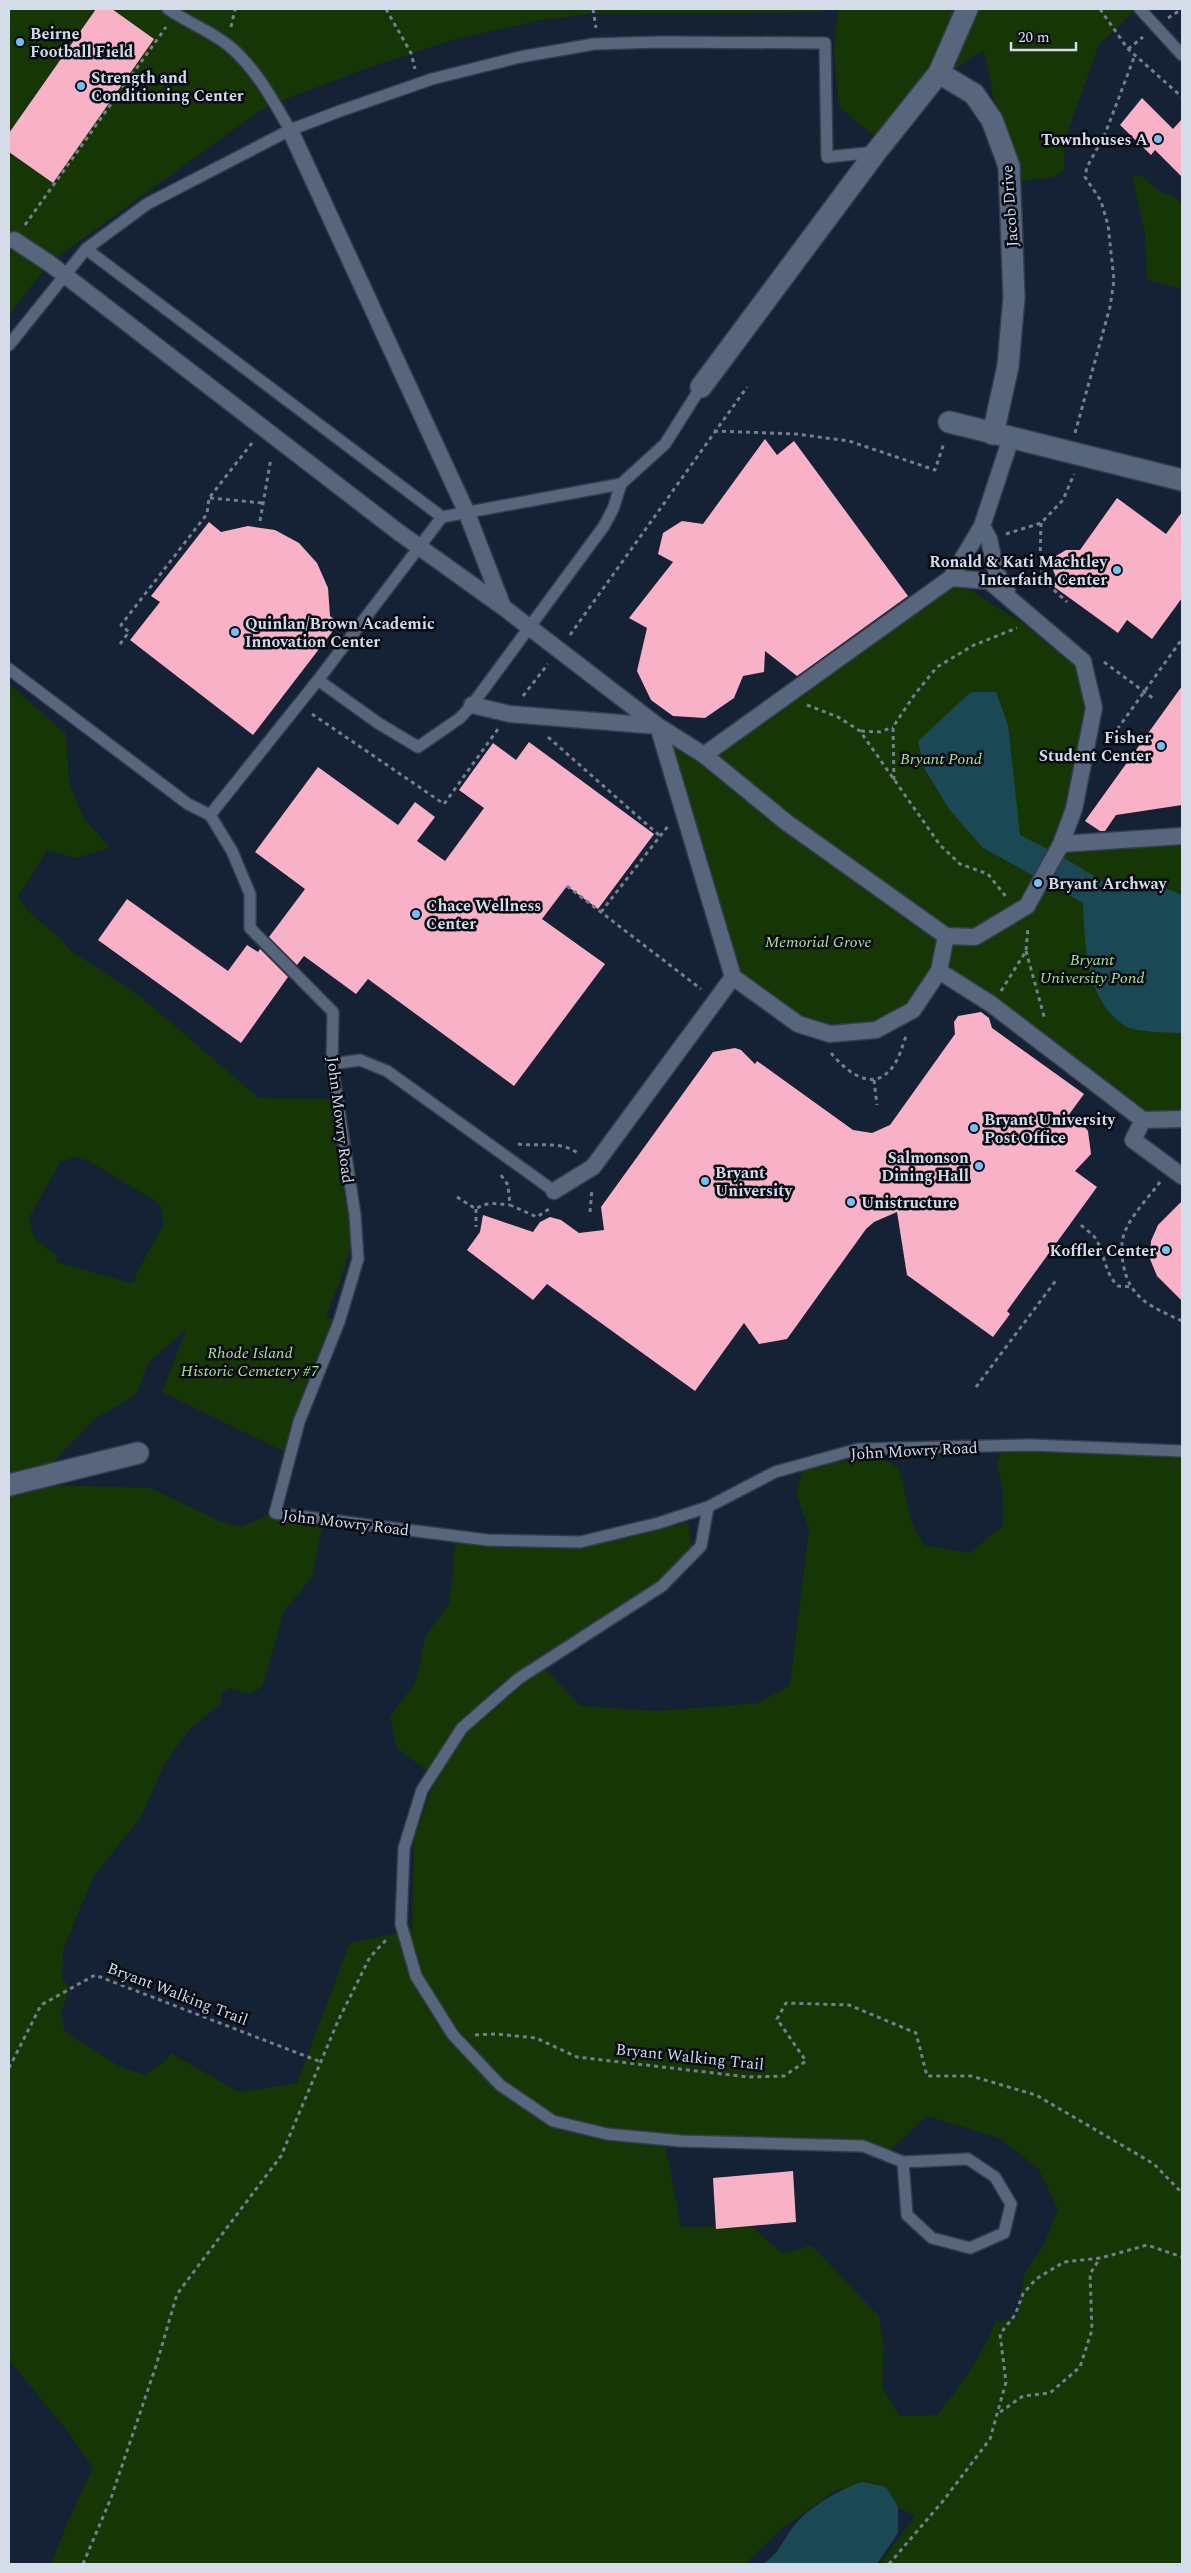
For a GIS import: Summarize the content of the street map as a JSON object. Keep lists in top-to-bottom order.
{
  "streets": {
    "street": ["Jacob Drive"],
    "lane": ["John Mowry Road"],
    "path": ["Bryant Walking Trail"]
  },
  "parks": [
    "Bryant Pond",
    "Memorial Grove",
    "Bryant University Pond",
    "Rhode Island Historic Cemetery #7"
  ],
  "places": [
    "Beirne Football Field",
    "Strength and Conditioning Center",
    "Townhouses A",
    "Ronald & Kati Machtley Interfaith Center",
    "Quinlan/Brown Academic Innovation Center",
    "Fisher Student Center",
    "Bryant Archway",
    "Chace Wellness Center",
    "Bryant University Post Office",
    "Salmonson Dining Hall",
    "Bryant University",
    "Unistructure",
    "Koffler Center"
  ],
  "scale_bar": "20 m"
}
